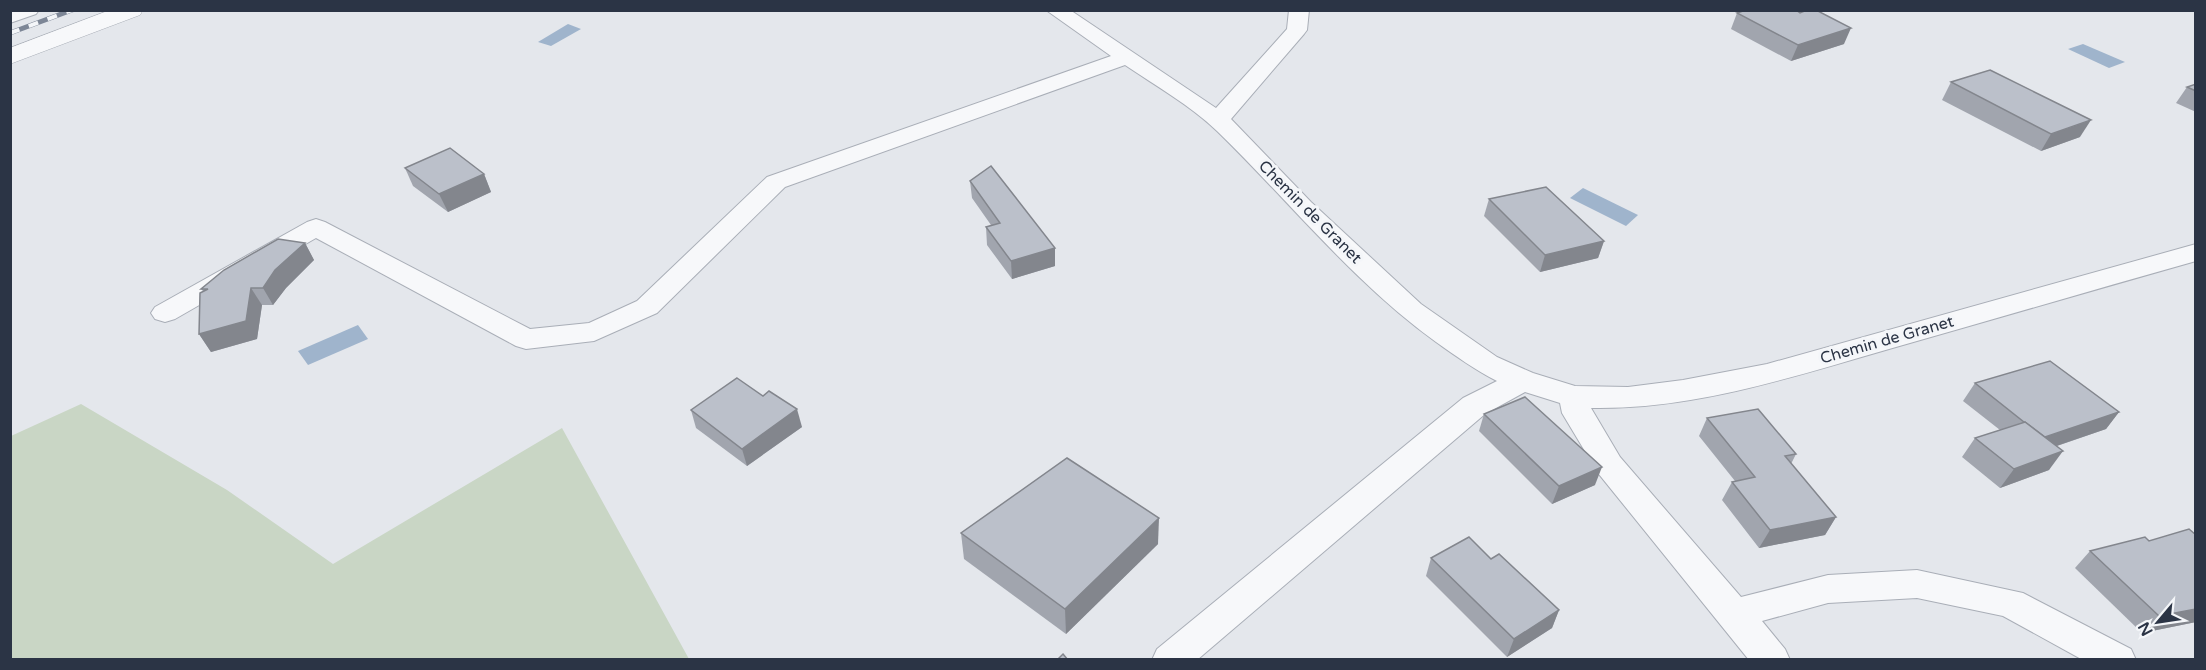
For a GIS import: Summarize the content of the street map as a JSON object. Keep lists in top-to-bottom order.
{
  "streets": {
    "street": ["Chemin de Granet"]
  },
  "north": "bottom left"
}
